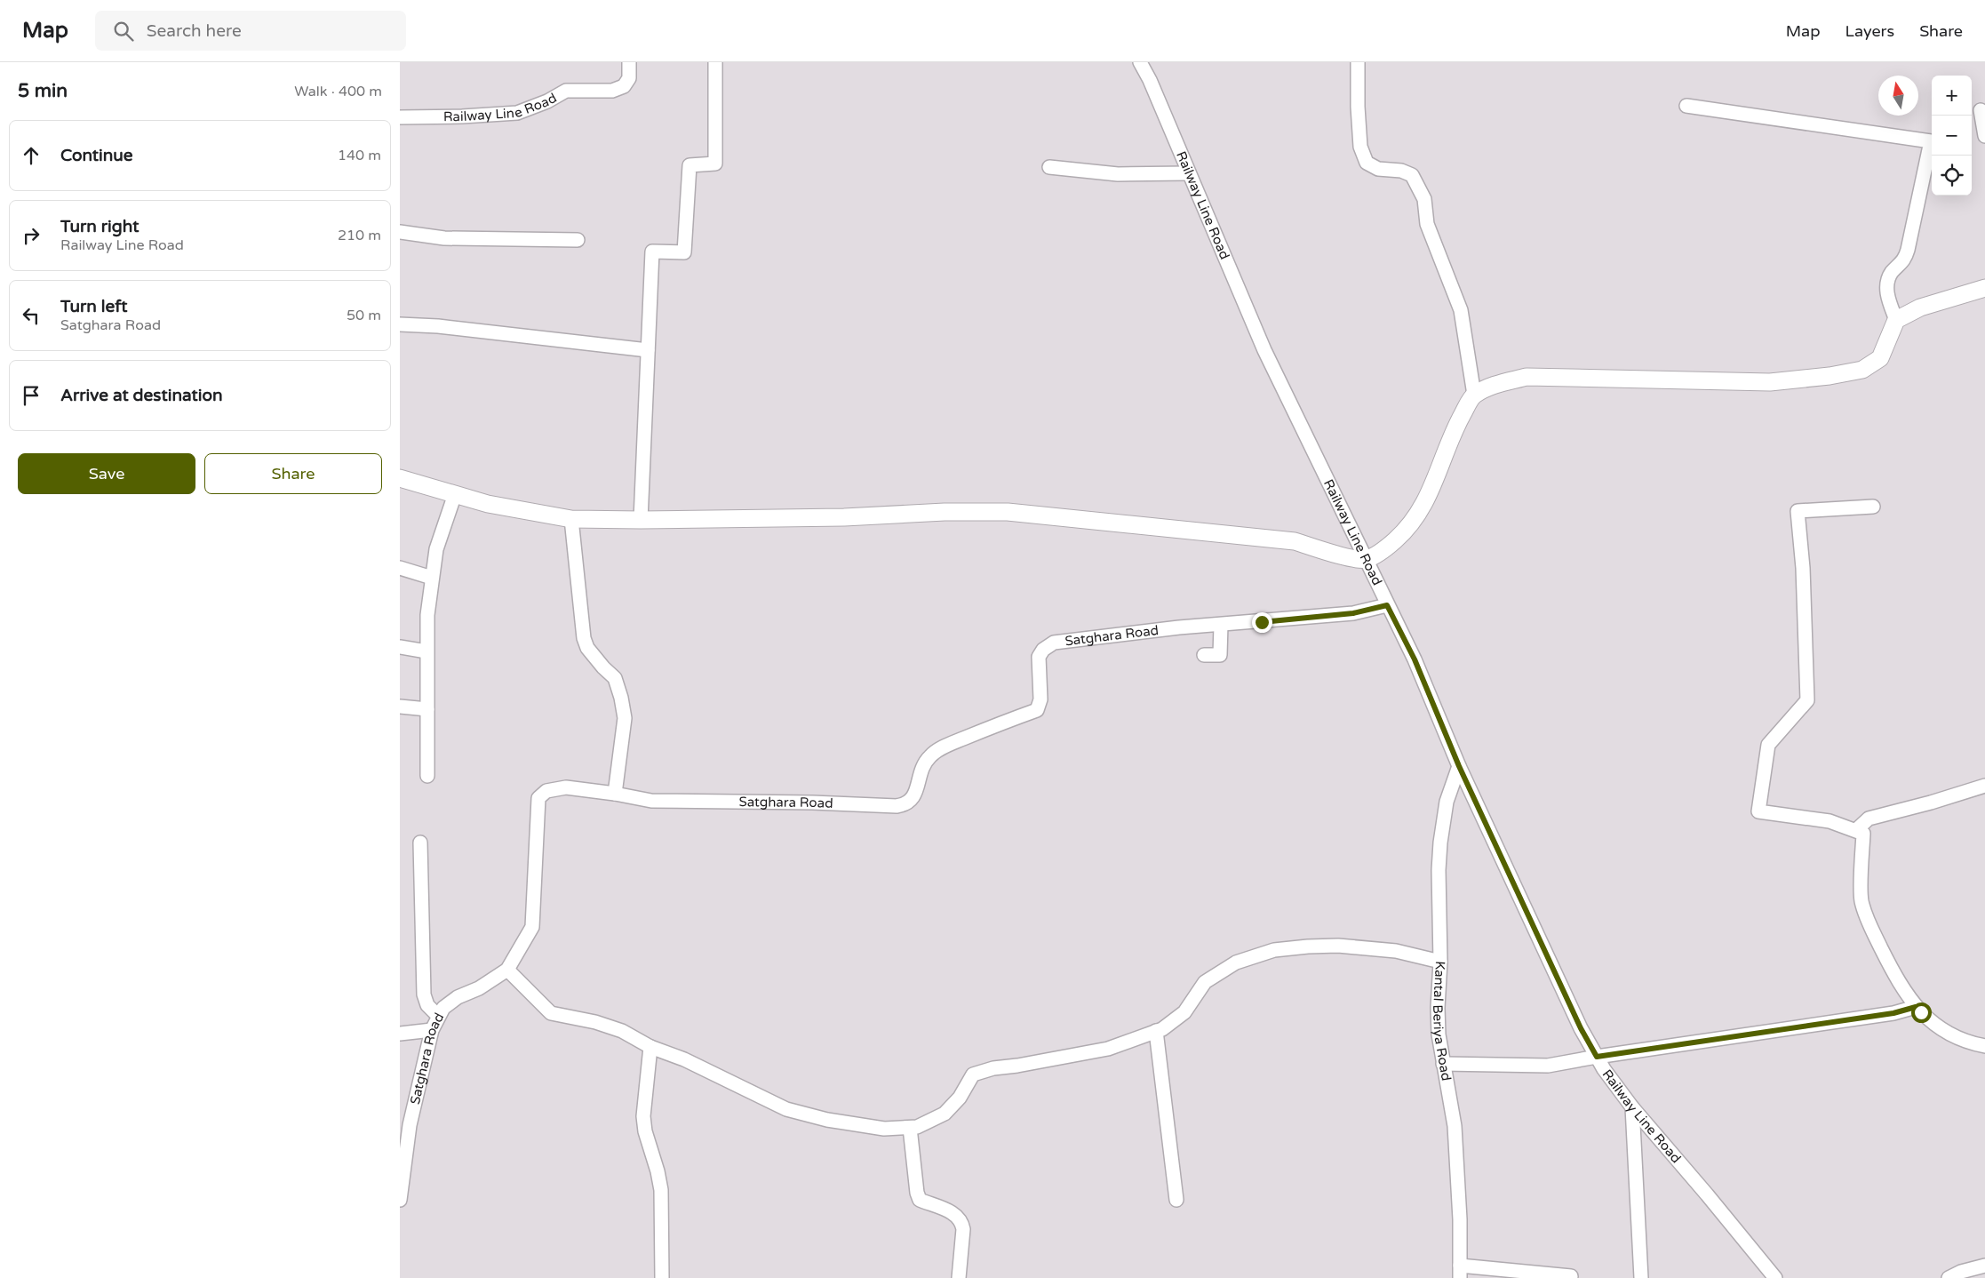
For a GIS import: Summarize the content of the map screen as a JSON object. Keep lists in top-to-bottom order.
{
  "streets": {
    "street": ["Railway Line Road", "Satghara Road", "Kantal Beriya Road"]
  },
  "crossings": [
    ["Railway Line Road", "Satghara Road"],
    ["Railway Line Road", "Kantal Beriya Road"]
  ],
  "north": "top",
  "page": {
    "header": "Map",
    "search": "Search here",
    "nav": ["Map", "Layers", "Share"],
    "heading": ["5 min", "Walk · 400 m"],
    "map_buttons": ["+", "−"],
    "list": [
      ["Continue", "140 m"],
      ["Turn right", "Railway Line Road", "210 m"],
      ["Turn left", "Satghara Road", "50 m"],
      "Arrive at destination"
    ],
    "buttons": ["Save", "Share"]
  }
}
